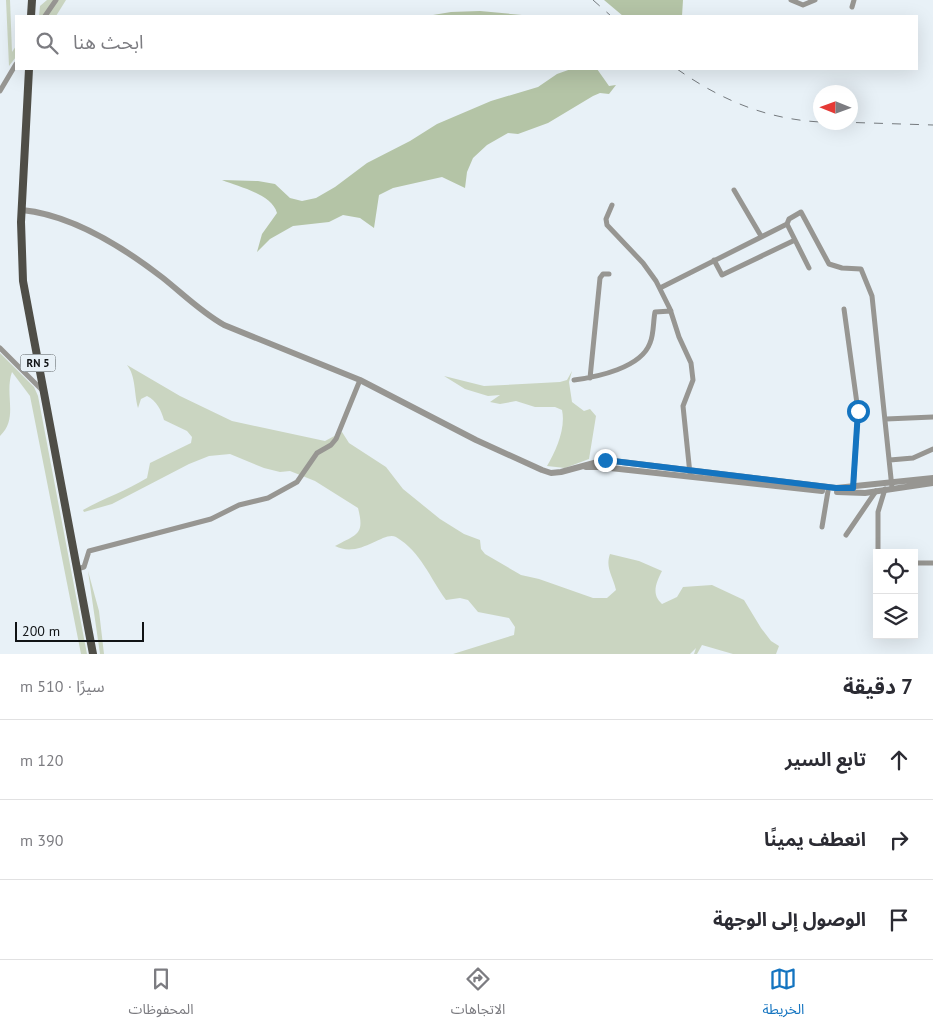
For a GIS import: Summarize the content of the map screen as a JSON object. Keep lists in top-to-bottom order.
{
  "streets": {
    "main road": ["RN 5"]
  },
  "scale_bar": "200 m",
  "north": "left",
  "page": {
    "search": "ابحث هنا",
    "scale": "200 m",
    "heading": ["7 دقيقة", "سيرًا · 510 m"],
    "list": [
      ["تابع السير", "120 m"],
      ["انعطف يمينًا", "390 m"],
      "الوصول إلى الوجهة"
    ],
    "nav": ["الخريطة", "الاتجاهات", "المحفوظات"]
  }
}
